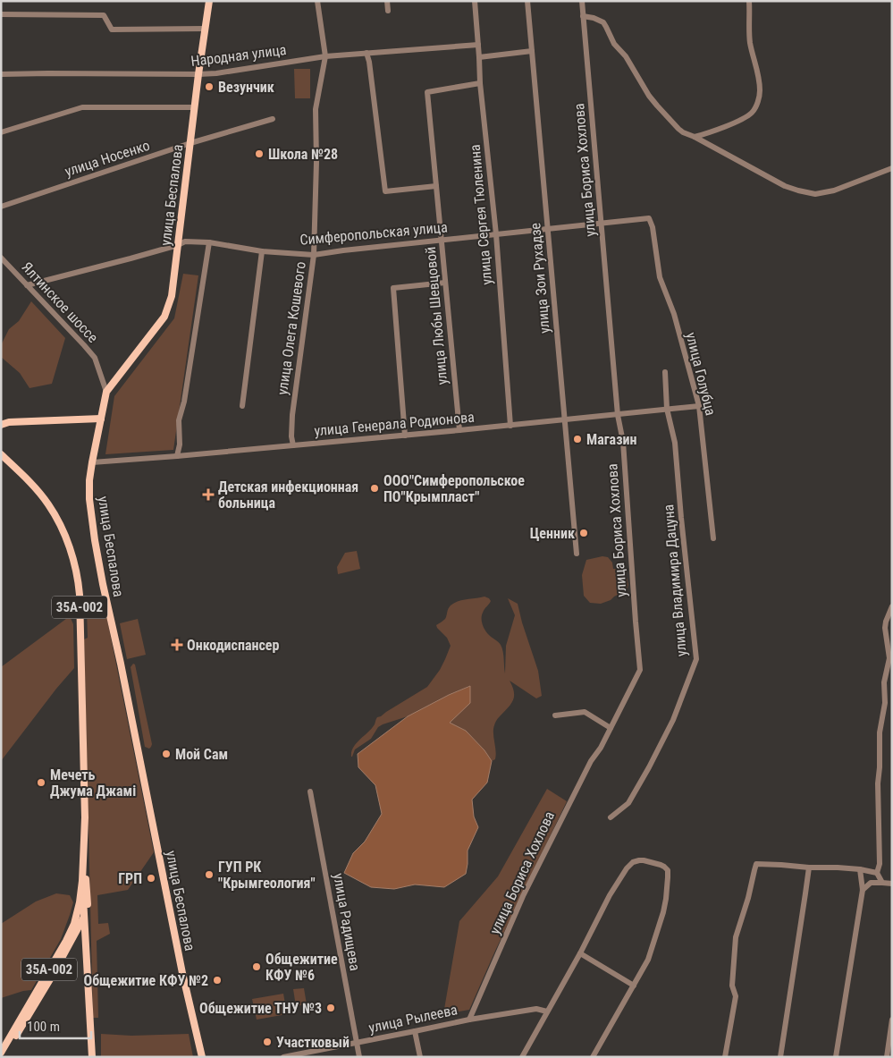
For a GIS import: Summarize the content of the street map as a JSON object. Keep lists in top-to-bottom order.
{
  "streets": {
    "main road": ["улица Беспалова", "35А-002"],
    "street": [
      "Народная улица",
      "улица Носенко",
      "улица Бориса Хохлова",
      "улица Сергея Тюленина",
      "Симферопольская улица",
      "улица Зои Рухадзе",
      "Ялтинское шоссе",
      "улица Любы Шевцовой",
      "улица Олега Кошевого",
      "улица Голубца",
      "улица Генерала Родионова",
      "улица Владимира Дацуна",
      "улица Радищева",
      "улица Рылеева"
    ]
  },
  "crossings": [
    ["Народная улица", "улица Беспалова"],
    ["Народная улица", "улица Сергея Тюленина"],
    ["Народная улица", "улица Олега Кошевого"],
    ["улица Носенко", "улица Беспалова"],
    ["улица Бориса Хохлова", "Симферопольская улица"],
    ["улица Бориса Хохлова", "улица Генерала Родионова"],
    ["улица Бориса Хохлова", "улица Рылеева"],
    ["улица Беспалова", "Симферопольская улица"],
    ["улица Беспалова", "Ялтинское шоссе"],
    ["улица Беспалова", "улица Генерала Родионова"],
    ["улица Сергея Тюленина", "Симферопольская улица"],
    ["улица Сергея Тюленина", "улица Любы Шевцовой"],
    ["улица Сергея Тюленина", "улица Генерала Родионова"],
    ["Симферопольская улица", "улица Зои Рухадзе"],
    ["Симферопольская улица", "Ялтинское шоссе"],
    ["Симферопольская улица", "улица Любы Шевцовой"],
    ["Симферопольская улица", "улица Олега Кошевого"],
    ["Симферопольская улица", "улица Голубца"],
    ["улица Зои Рухадзе", "улица Генерала Родионова"],
    ["улица Любы Шевцовой", "улица Генерала Родионова"],
    ["улица Олега Кошевого", "улица Генерала Родионова"],
    ["улица Голубца", "улица Генерала Родионова"],
    ["улица Генерала Родионова", "улица Владимира Дацуна"],
    ["улица Радищева", "улица Рылеева"]
  ],
  "places": {
    "other": [
      "Везунчик",
      "Школа №28",
      "Магазин",
      "ООО\"Симферопольское ПО\"Крымпласт\"",
      "Ценник",
      "Мой Сам",
      "Мечеть Джума Джамі",
      "ГУП РК \"Крымгеология\"",
      "ГРП",
      "Общежитие КФУ №6",
      "Общежитие КФУ №2",
      "Общежитие ТНУ №3",
      "Участковый"
    ],
    "health": ["Детская инфекционная больница", "Онкодиспансер"]
  },
  "scale_bar": "100 m"
}
